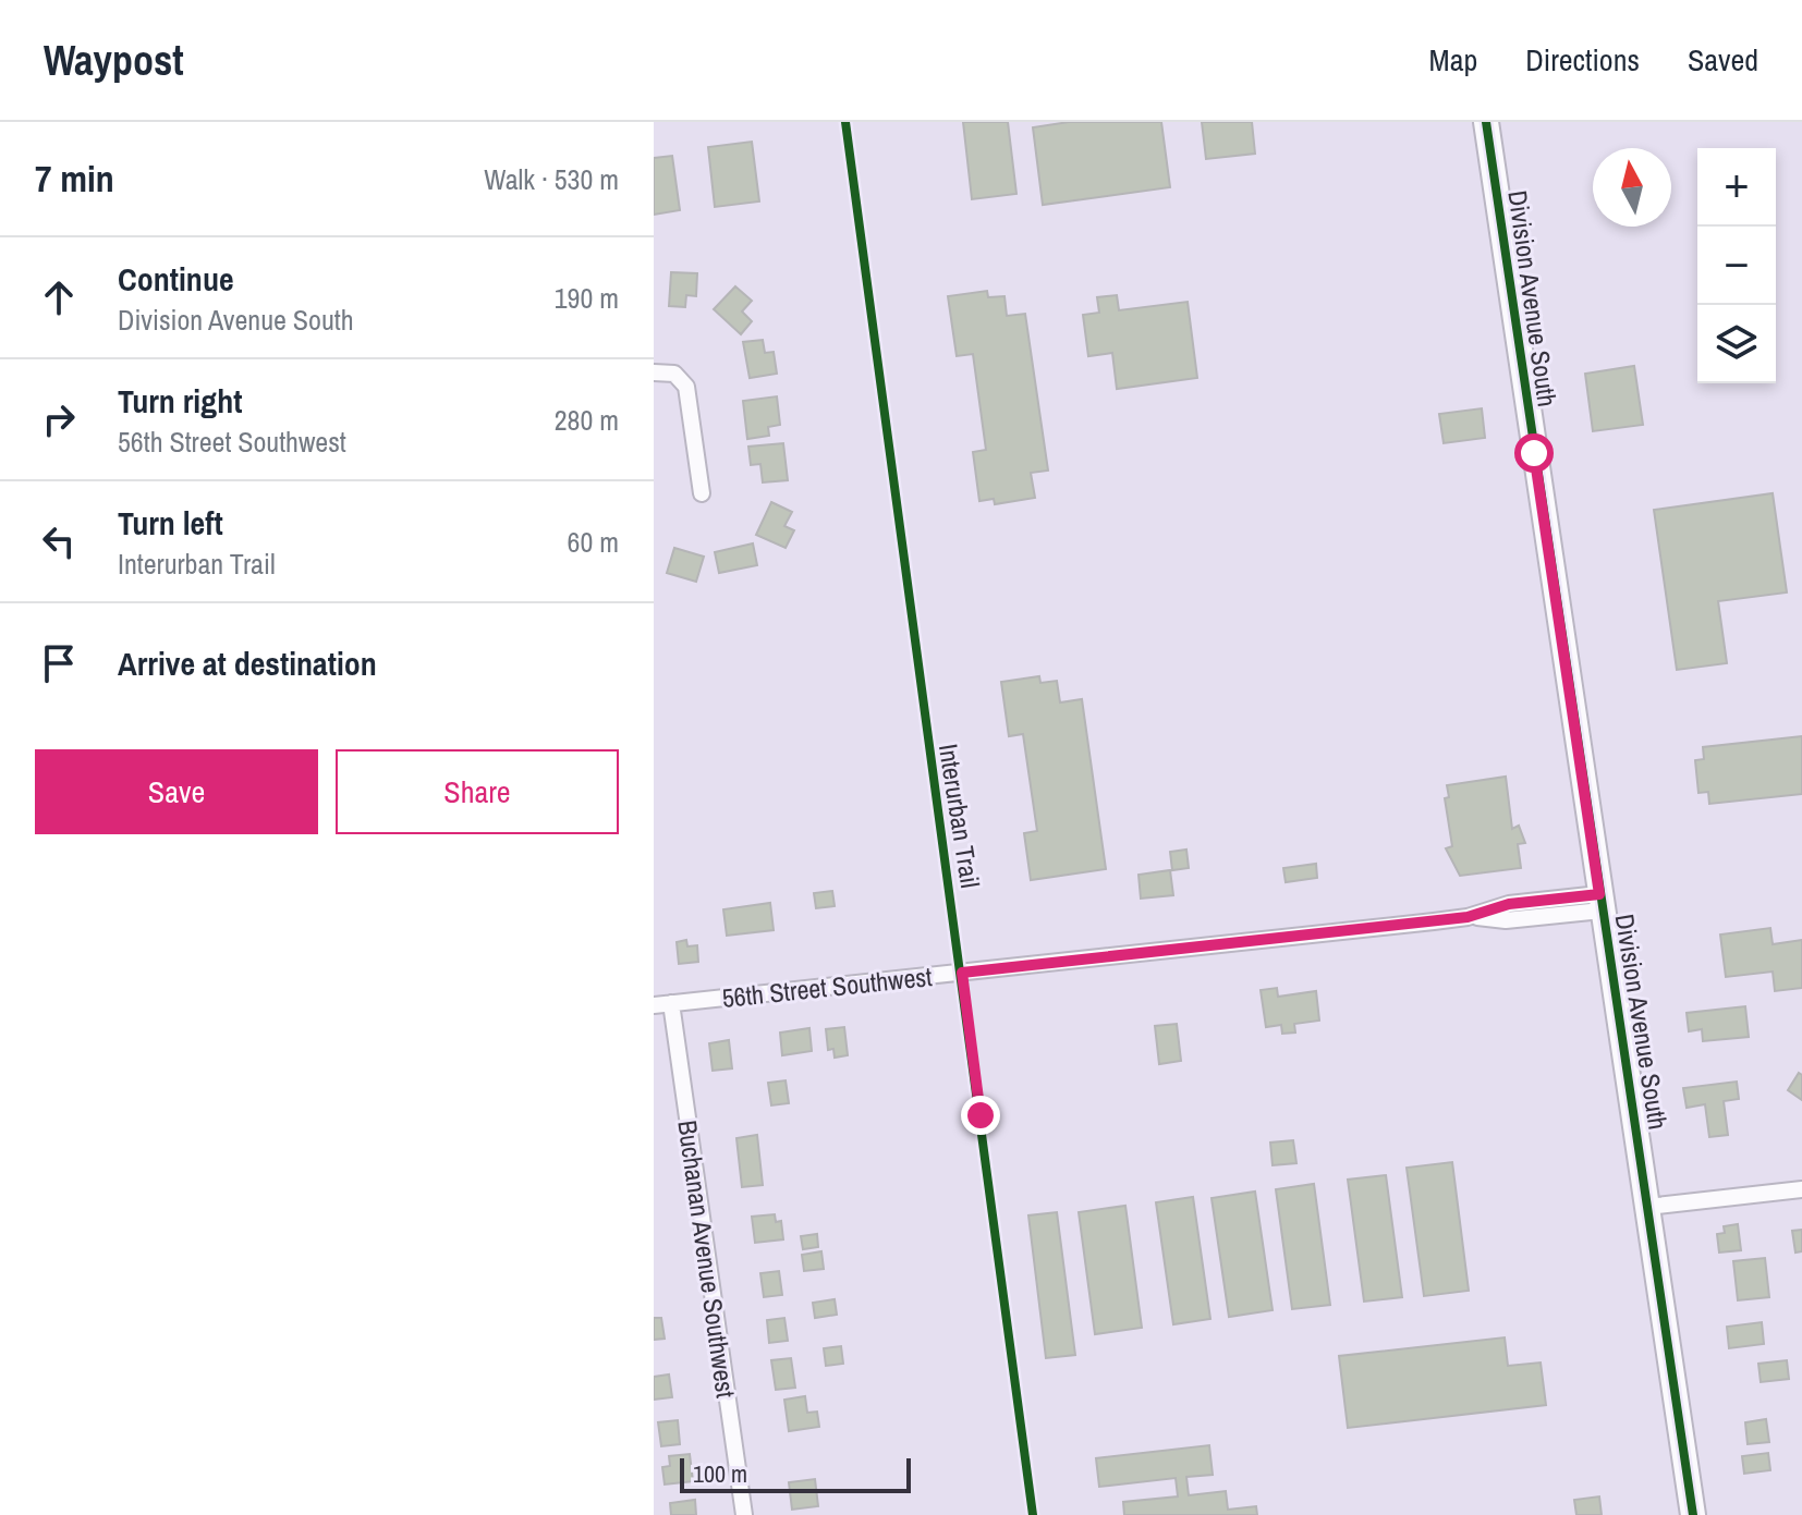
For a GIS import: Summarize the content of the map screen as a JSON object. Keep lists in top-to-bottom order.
{
  "streets": {
    "main road": ["Division Avenue South"],
    "street": ["56th Street Southwest", "Buchanan Avenue Southwest"],
    "cycle path": ["Interurban Trail"]
  },
  "crossings": [
    ["Division Avenue South", "56th Street Southwest"],
    ["56th Street Southwest", "Buchanan Avenue Southwest"]
  ],
  "scale_bar": "100 m",
  "north": "top",
  "page": {
    "header": "Waypost",
    "nav": ["Map", "Directions", "Saved"],
    "heading": ["7 min", "Walk · 530 m"],
    "map_buttons": ["+", "−"],
    "list": [
      ["Continue", "Division Avenue South", "190 m"],
      ["Turn right", "56th Street Southwest", "280 m"],
      ["Turn left", "Interurban Trail", "60 m"],
      "Arrive at destination"
    ],
    "buttons": ["Save", "Share"],
    "scale": "100 m"
  }
}
